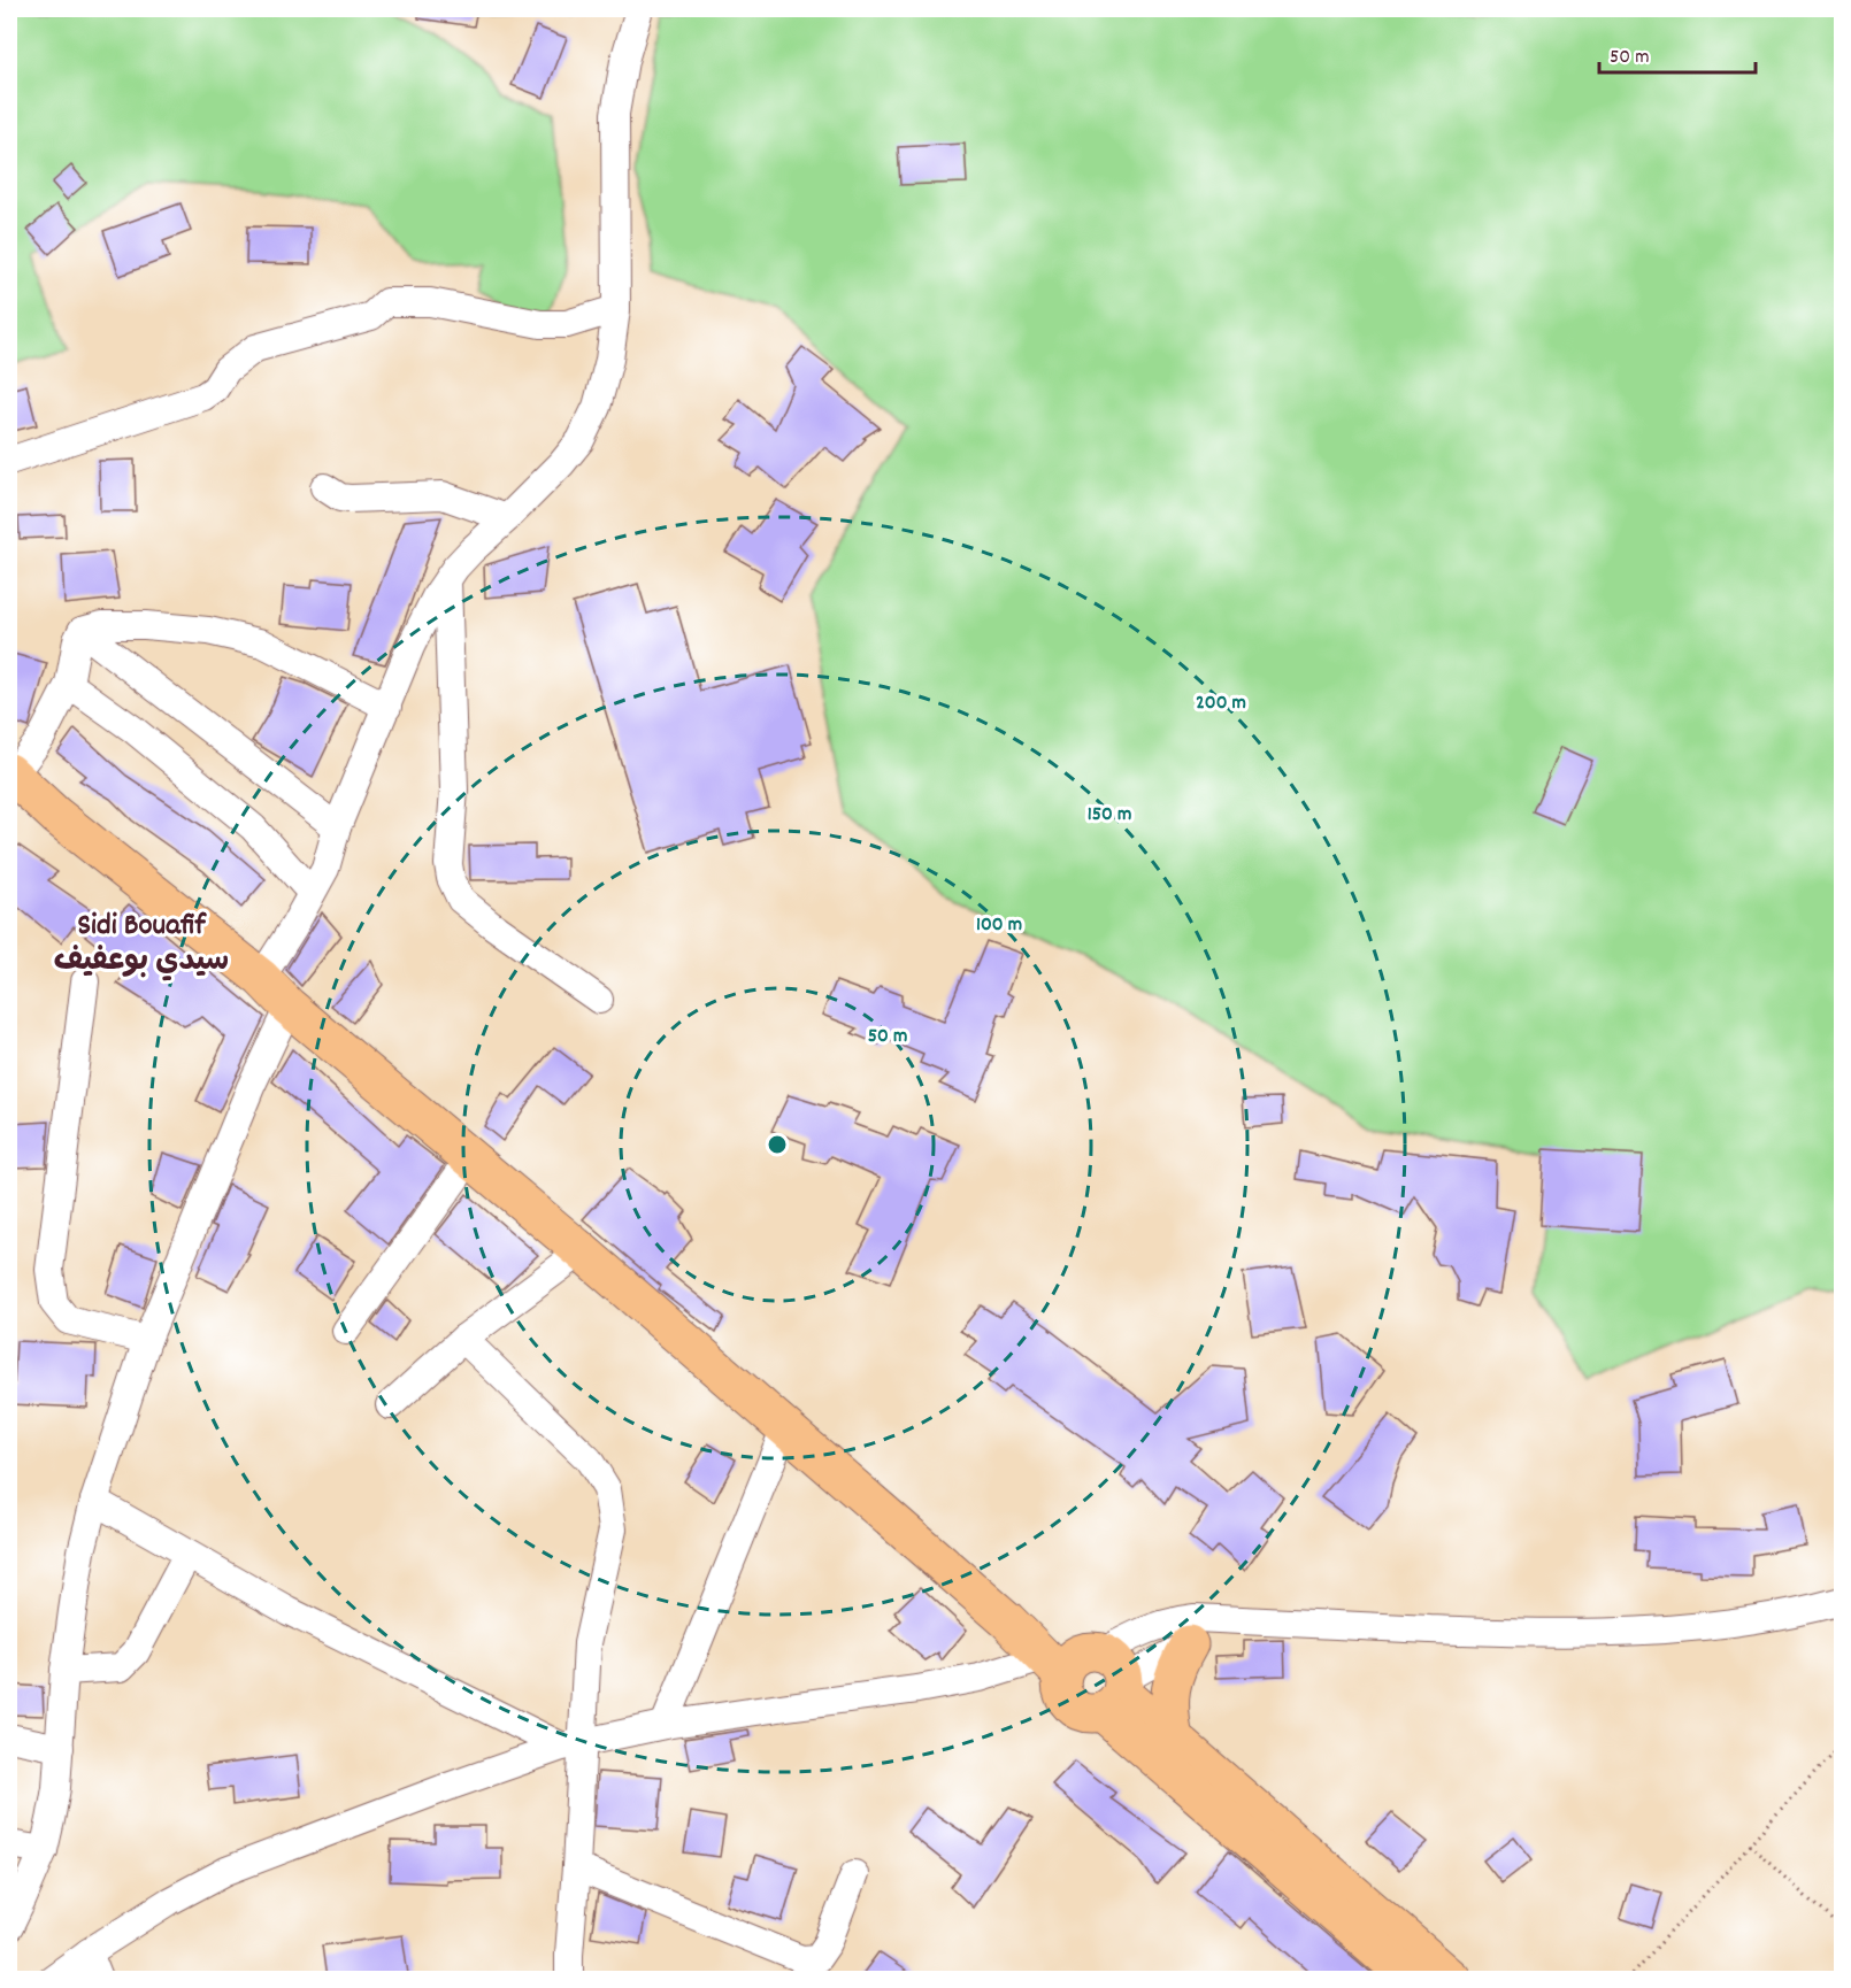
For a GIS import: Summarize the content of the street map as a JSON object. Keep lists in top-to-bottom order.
{
  "districts": ["Sidi Bouafif سيدي بوعفيف"],
  "scale_bar": "50 m",
  "rings": [
    "200 m",
    "150 m",
    "100 m",
    "50 m"
  ]
}
